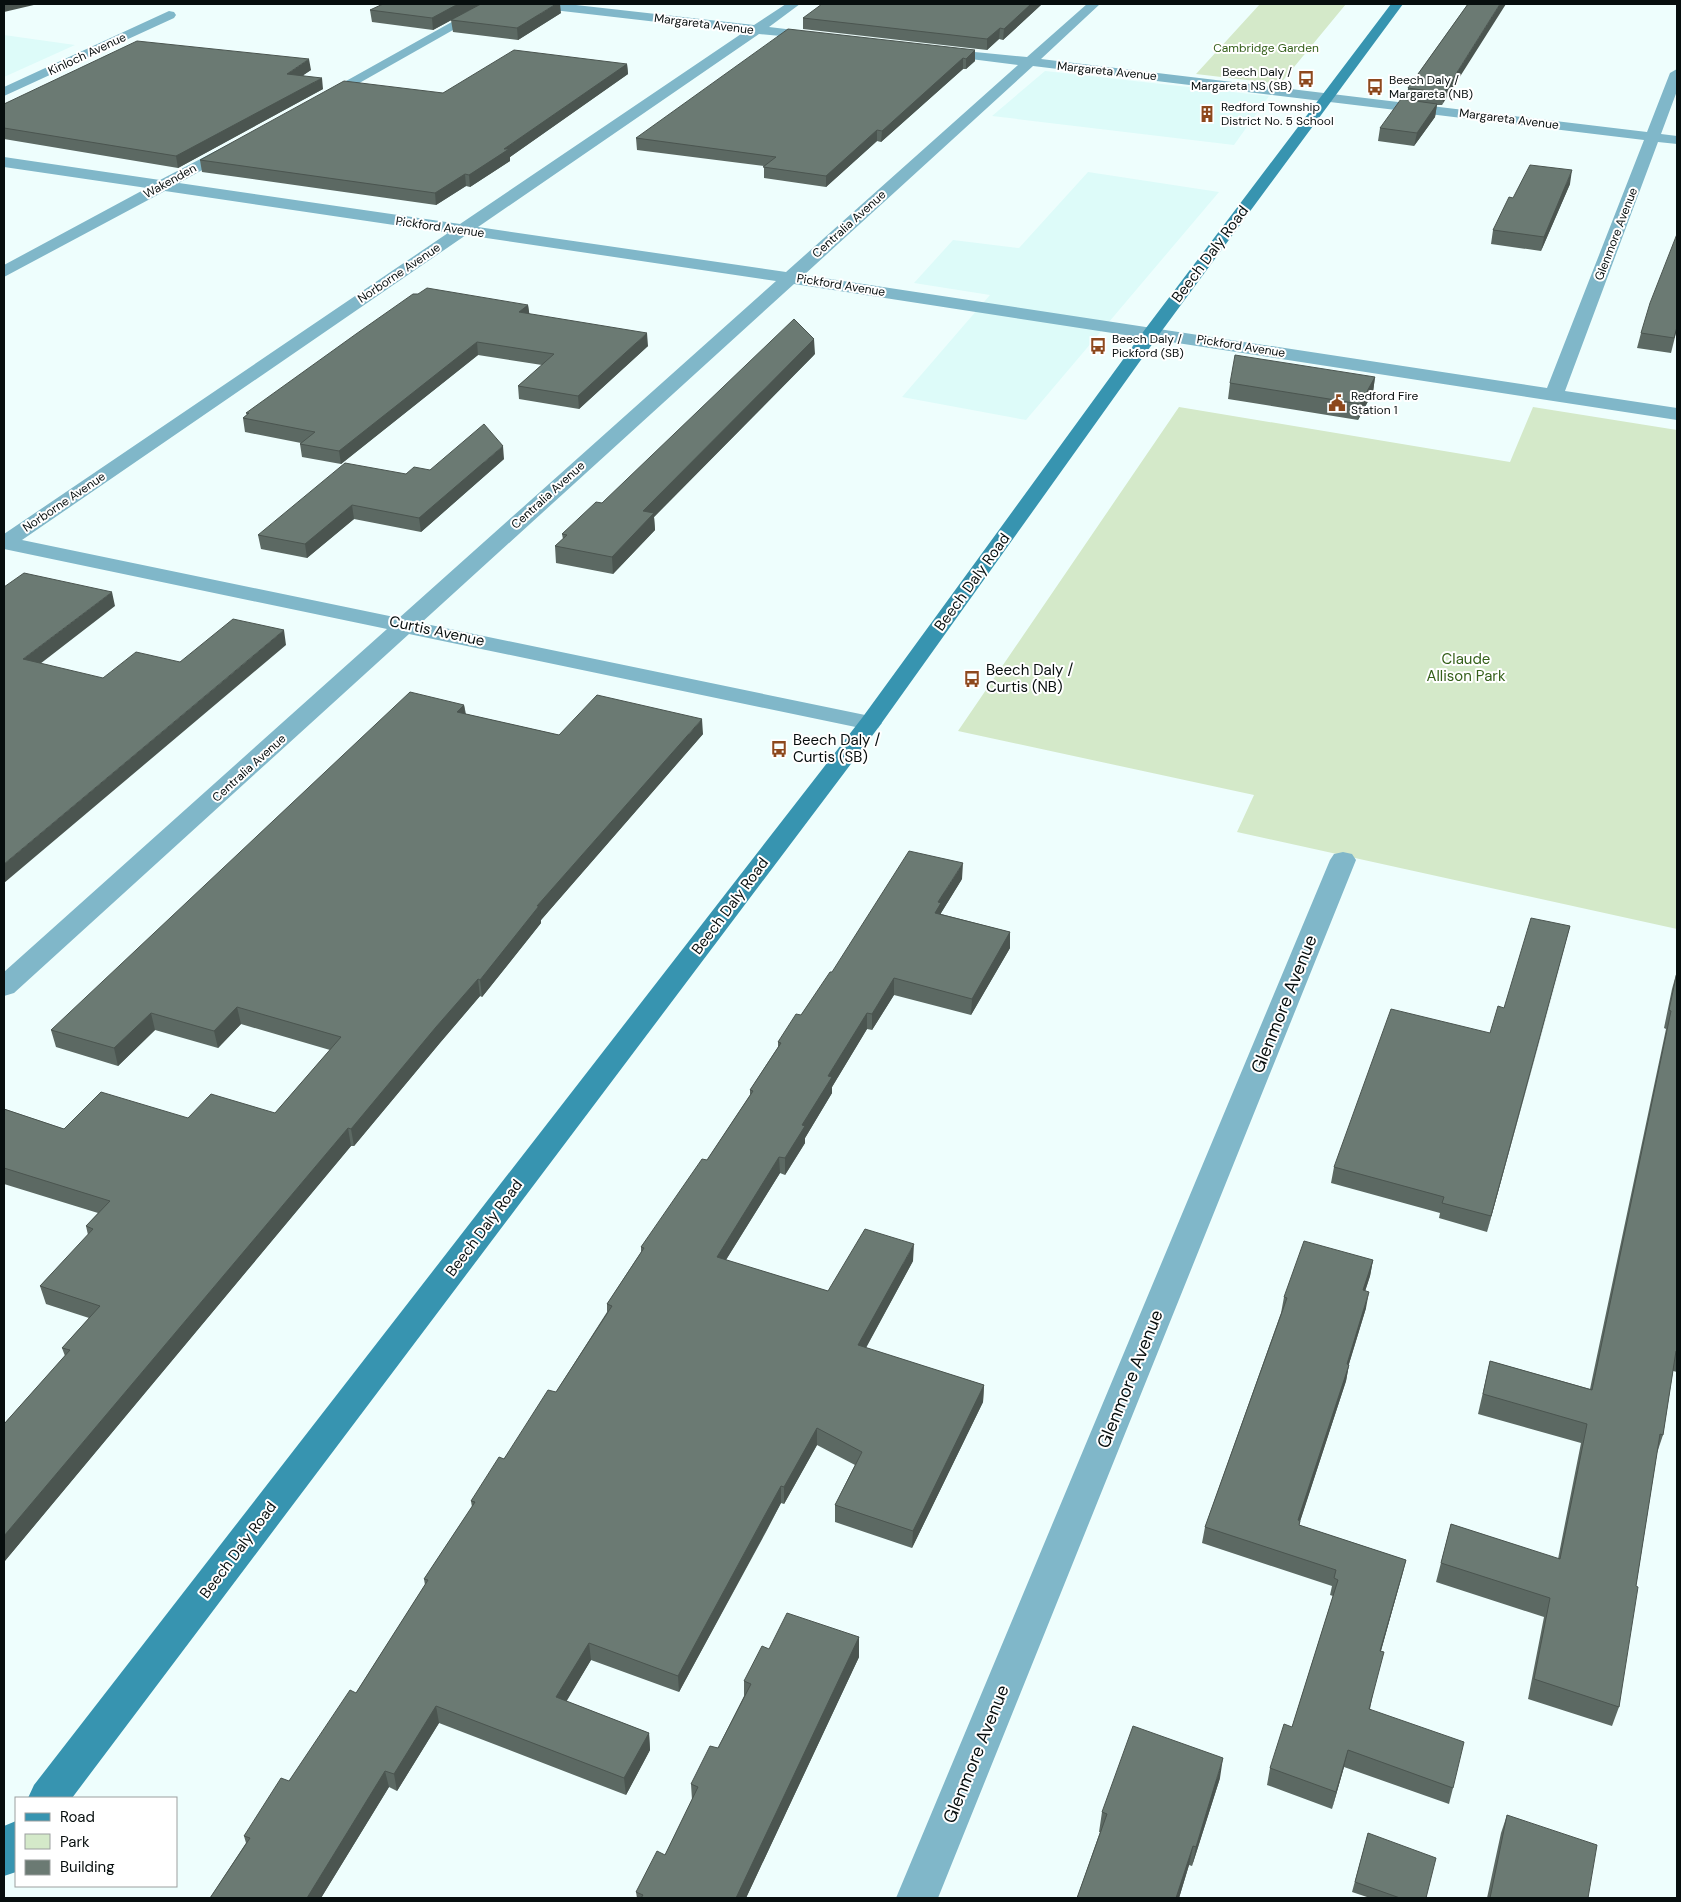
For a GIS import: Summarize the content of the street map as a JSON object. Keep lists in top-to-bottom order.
{
  "streets": {
    "main road": ["Beech Daly Road"],
    "street": [
      "Margareta Avenue",
      "Kinloch Avenue",
      "Wakenden",
      "Centralia Avenue",
      "Pickford Avenue",
      "Glenmore Avenue",
      "Norborne Avenue",
      "Curtis Avenue"
    ]
  },
  "crossings": [
    ["Margareta Avenue", "Centralia Avenue"],
    ["Margareta Avenue", "Glenmore Avenue"],
    ["Margareta Avenue", "Beech Daly Road"],
    ["Margareta Avenue", "Norborne Avenue"],
    ["Wakenden", "Pickford Avenue"],
    ["Centralia Avenue", "Pickford Avenue"],
    ["Centralia Avenue", "Curtis Avenue"],
    ["Pickford Avenue", "Glenmore Avenue"],
    ["Pickford Avenue", "Beech Daly Road"],
    ["Pickford Avenue", "Norborne Avenue"],
    ["Beech Daly Road", "Curtis Avenue"],
    ["Norborne Avenue", "Curtis Avenue"]
  ],
  "parks": ["Cambridge Garden", "Claude Allison Park"],
  "places": {
    "bus stop": [
      "Beech Daly / Margareta NS (SB)",
      "Beech Daly / Margareta (NB)",
      "Beech Daly / Pickford (SB)",
      "Beech Daly / Curtis (NB)",
      "Beech Daly / Curtis (SB)"
    ],
    "building": ["Redford Township District No. 5 School"],
    "public building": ["Redford Fire Station 1"]
  },
  "legend": ["Road", "Park", "Building"]
}
